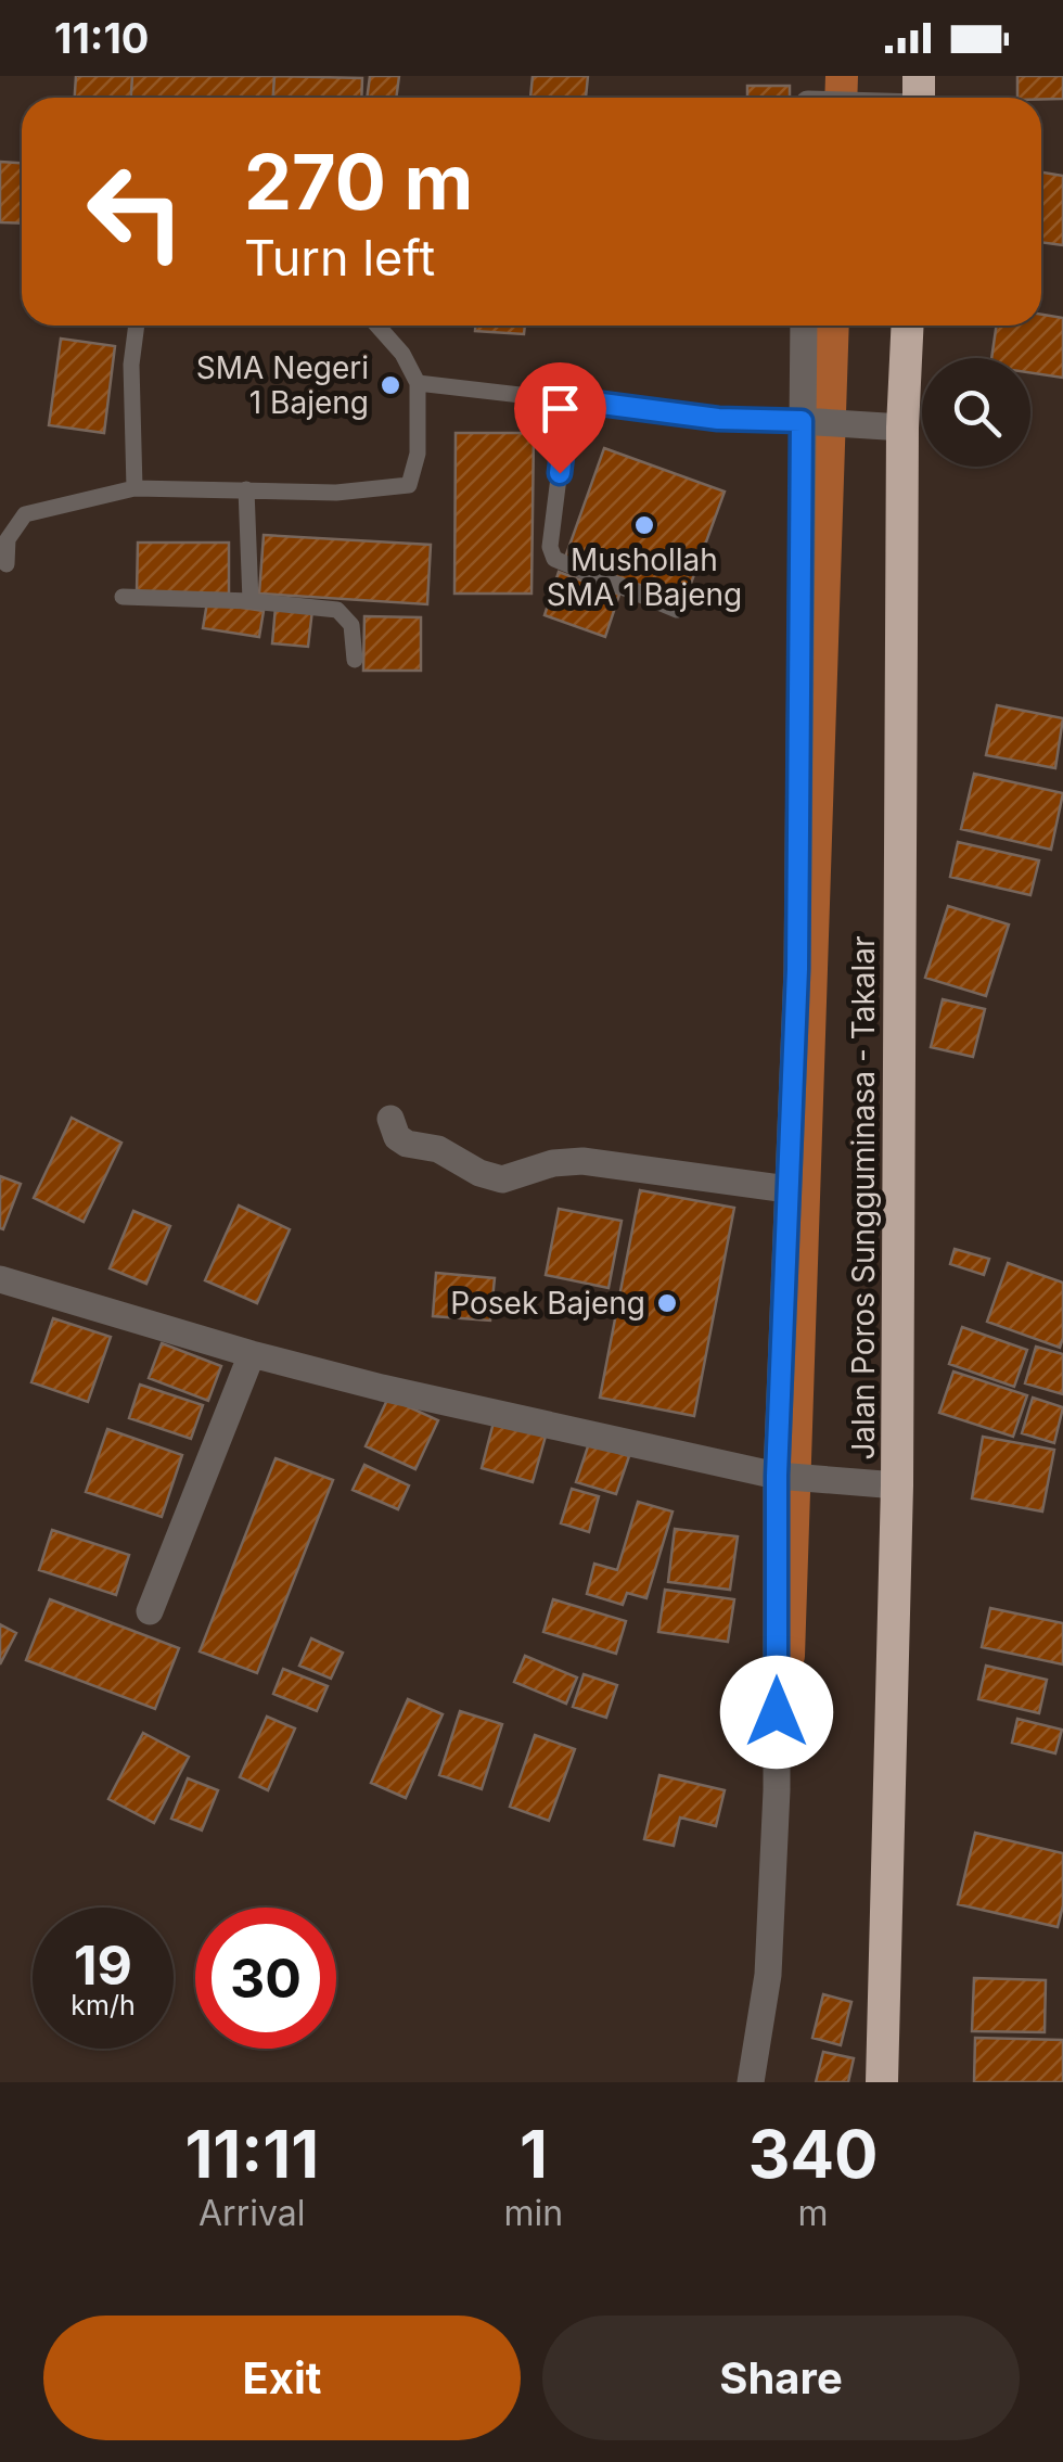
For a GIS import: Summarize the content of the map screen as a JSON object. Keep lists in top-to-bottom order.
{
  "streets": {
    "highway": ["Jalan Poros Sungguminasa - Takalar"]
  },
  "places": ["SMA Negeri 1 Bajeng", "Mushollah SMA 1 Bajeng", "Posek Bajeng"],
  "page": {
    "status": "11:10",
    "turn": ["270 m", "Turn left"],
    "speed": "19 km/h",
    "limit": "30",
    "eta": [
      "11:11",
      "Arrival",
      "1",
      "min",
      "340",
      "m"
    ],
    "buttons": ["Exit", "Share"]
  }
}
